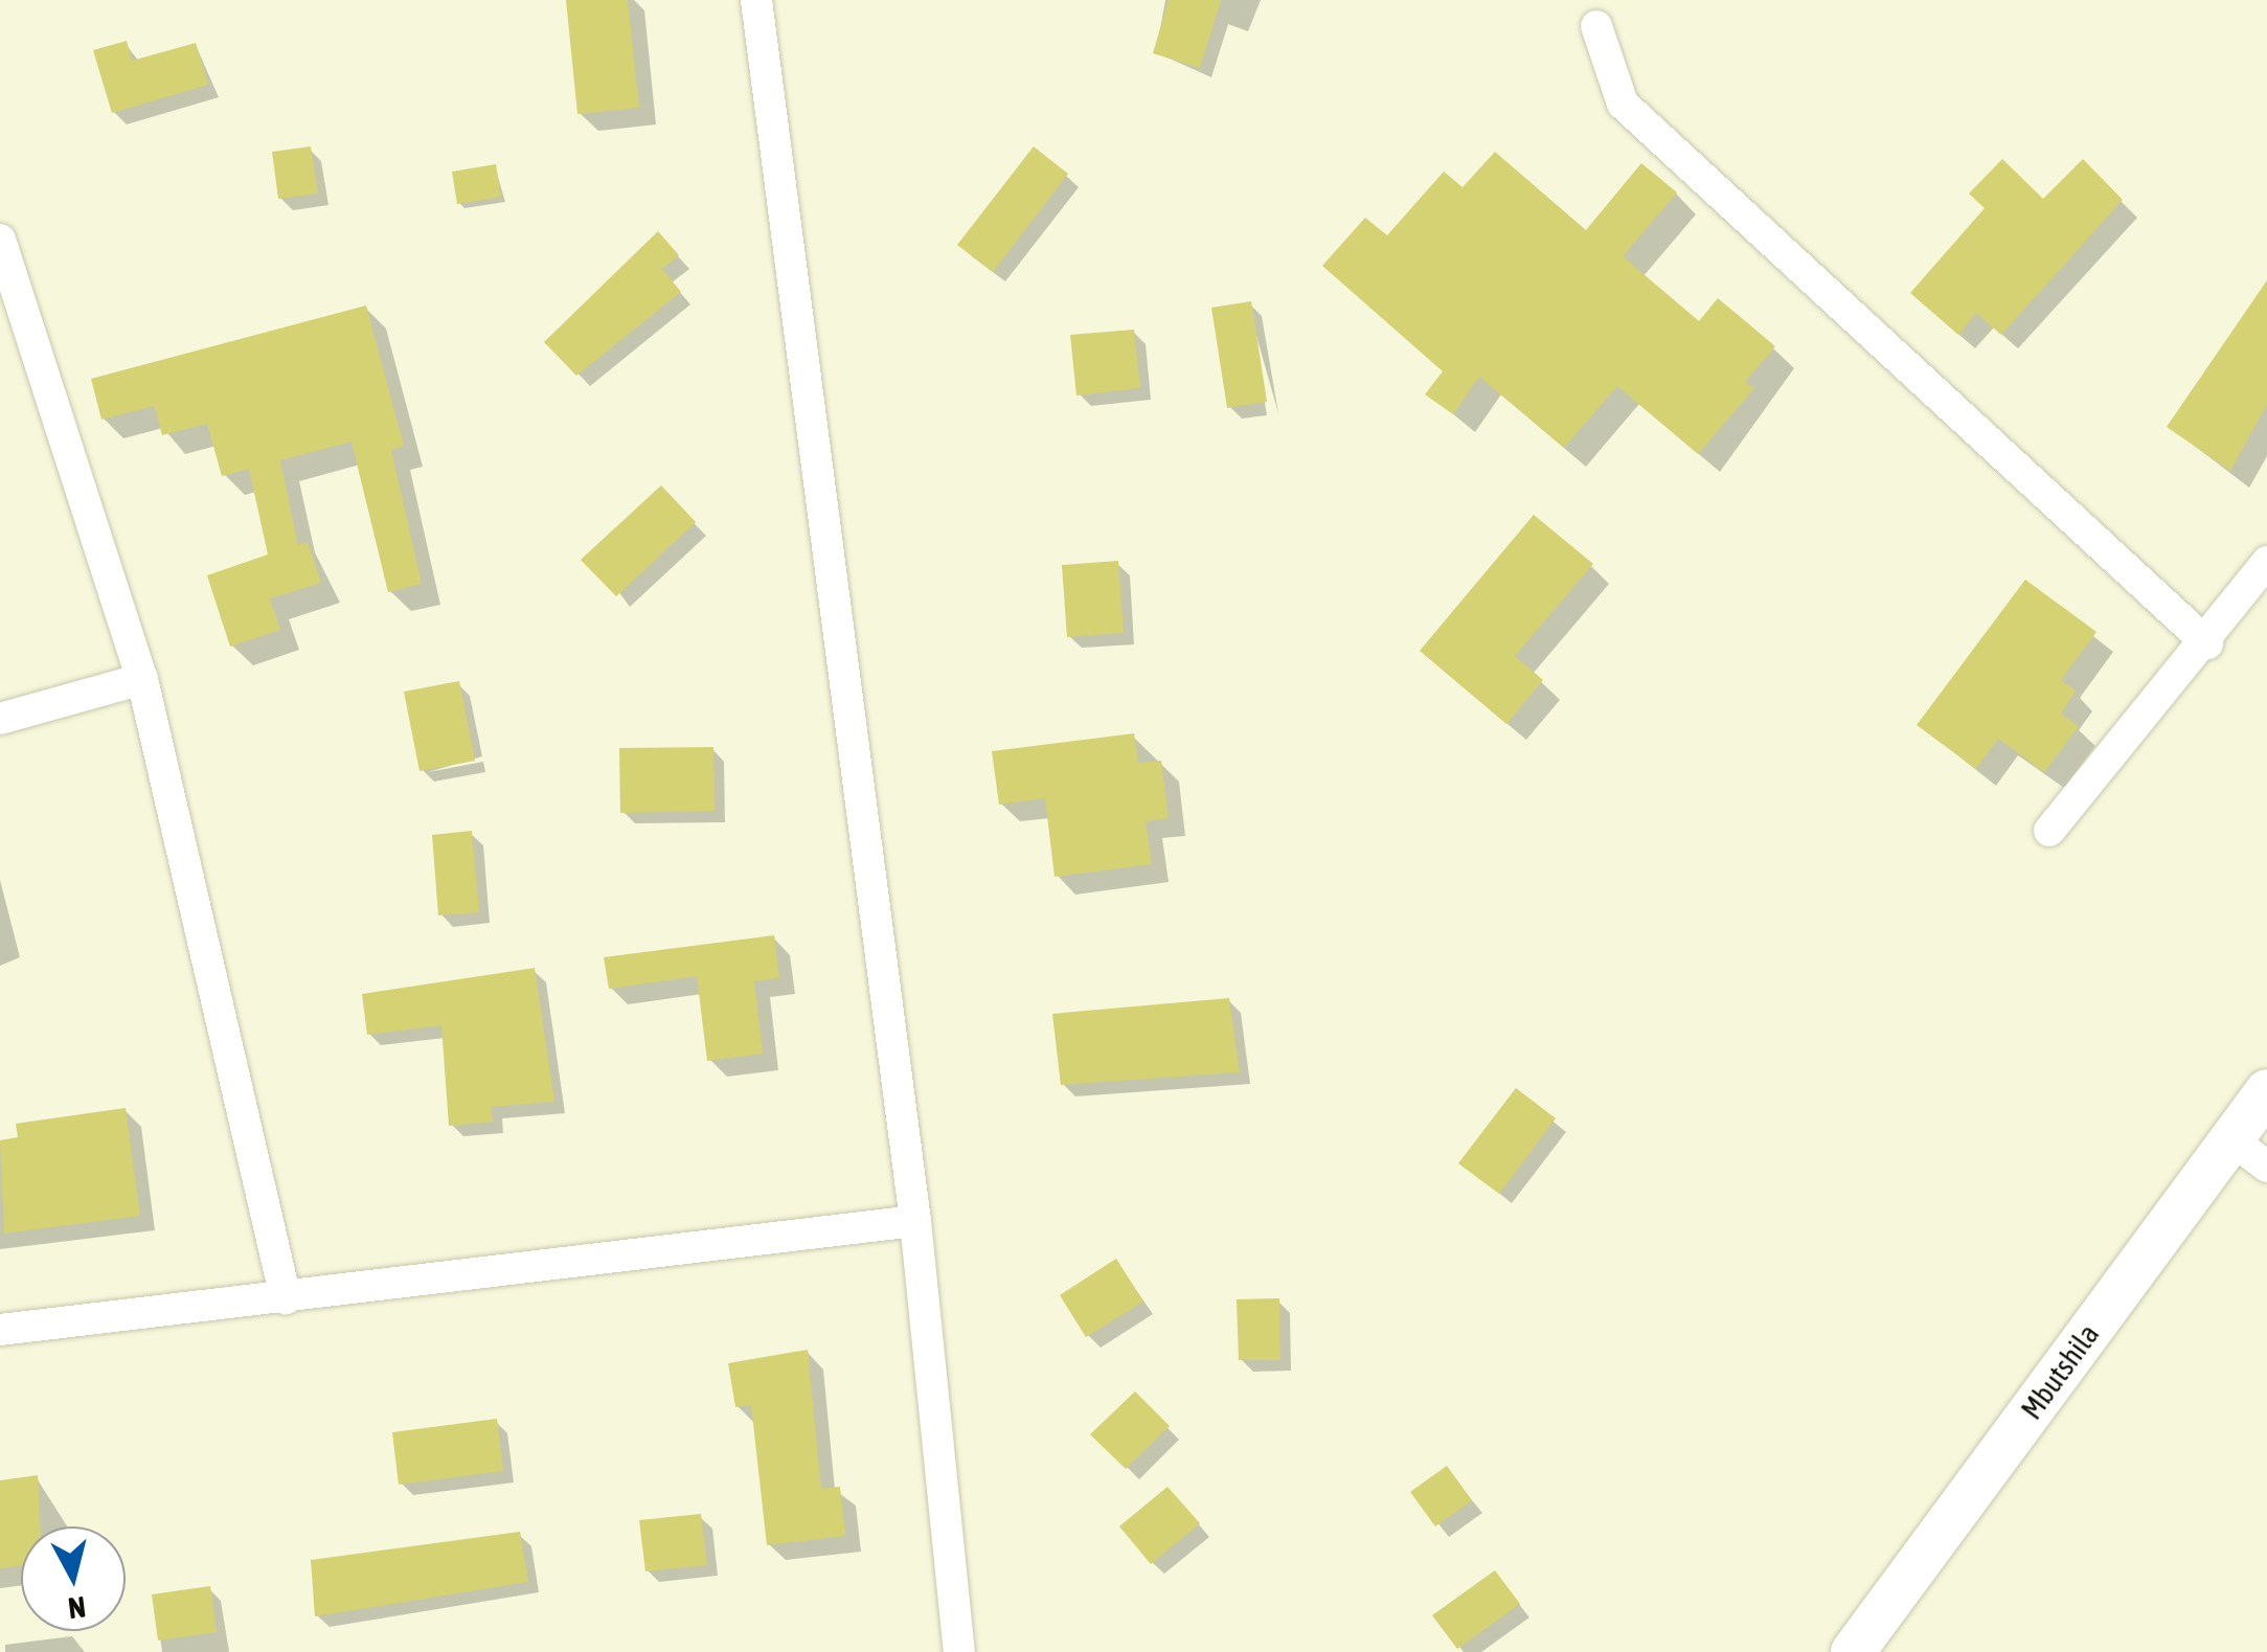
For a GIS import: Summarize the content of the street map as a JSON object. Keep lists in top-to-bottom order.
{
  "streets": {
    "street": ["Mbutshila"]
  },
  "north": "bottom"
}
